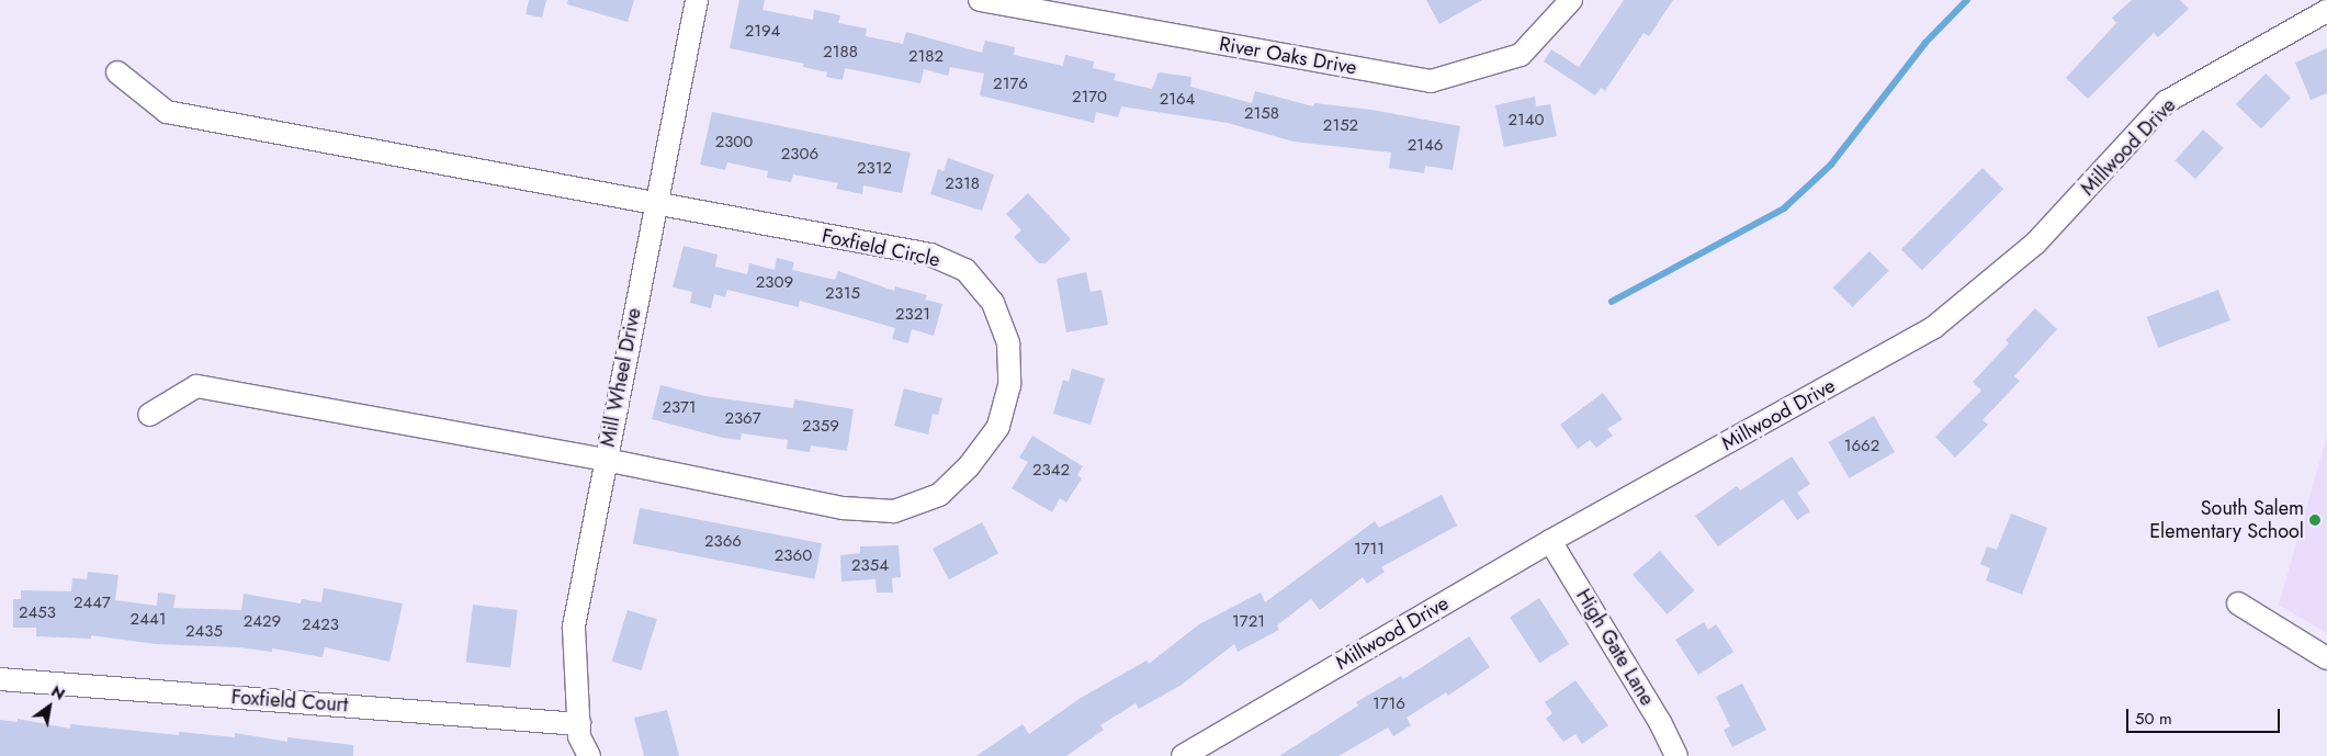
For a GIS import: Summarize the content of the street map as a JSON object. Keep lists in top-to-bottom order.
{
  "streets": {
    "street": [
      "River Oaks Drive",
      "Millwood Drive",
      "Foxfield Circle",
      "Mill Wheel Drive",
      "High Gate Lane",
      "Foxfield Court"
    ]
  },
  "crossings": [
    ["Millwood Drive", "High Gate Lane"],
    ["Foxfield Circle", "Mill Wheel Drive"],
    ["Mill Wheel Drive", "Foxfield Court"]
  ],
  "places": ["South Salem Elementary School"],
  "house_numbers": [
    "2194",
    "2188",
    "2182",
    "2176",
    "2170",
    "2164",
    "2158",
    "2140",
    "2152",
    "2300",
    "2146",
    "2306",
    "2312",
    "2318",
    "2309",
    "2315",
    "2321",
    "2371",
    "2367",
    "2359",
    "1662",
    "2342",
    "2366",
    "1711",
    "2360",
    "2354",
    "2447",
    "2453",
    "2441",
    "2429",
    "1721",
    "2423",
    "2435",
    "1716"
  ],
  "scale_bar": "50 m",
  "north": "top right"
}
